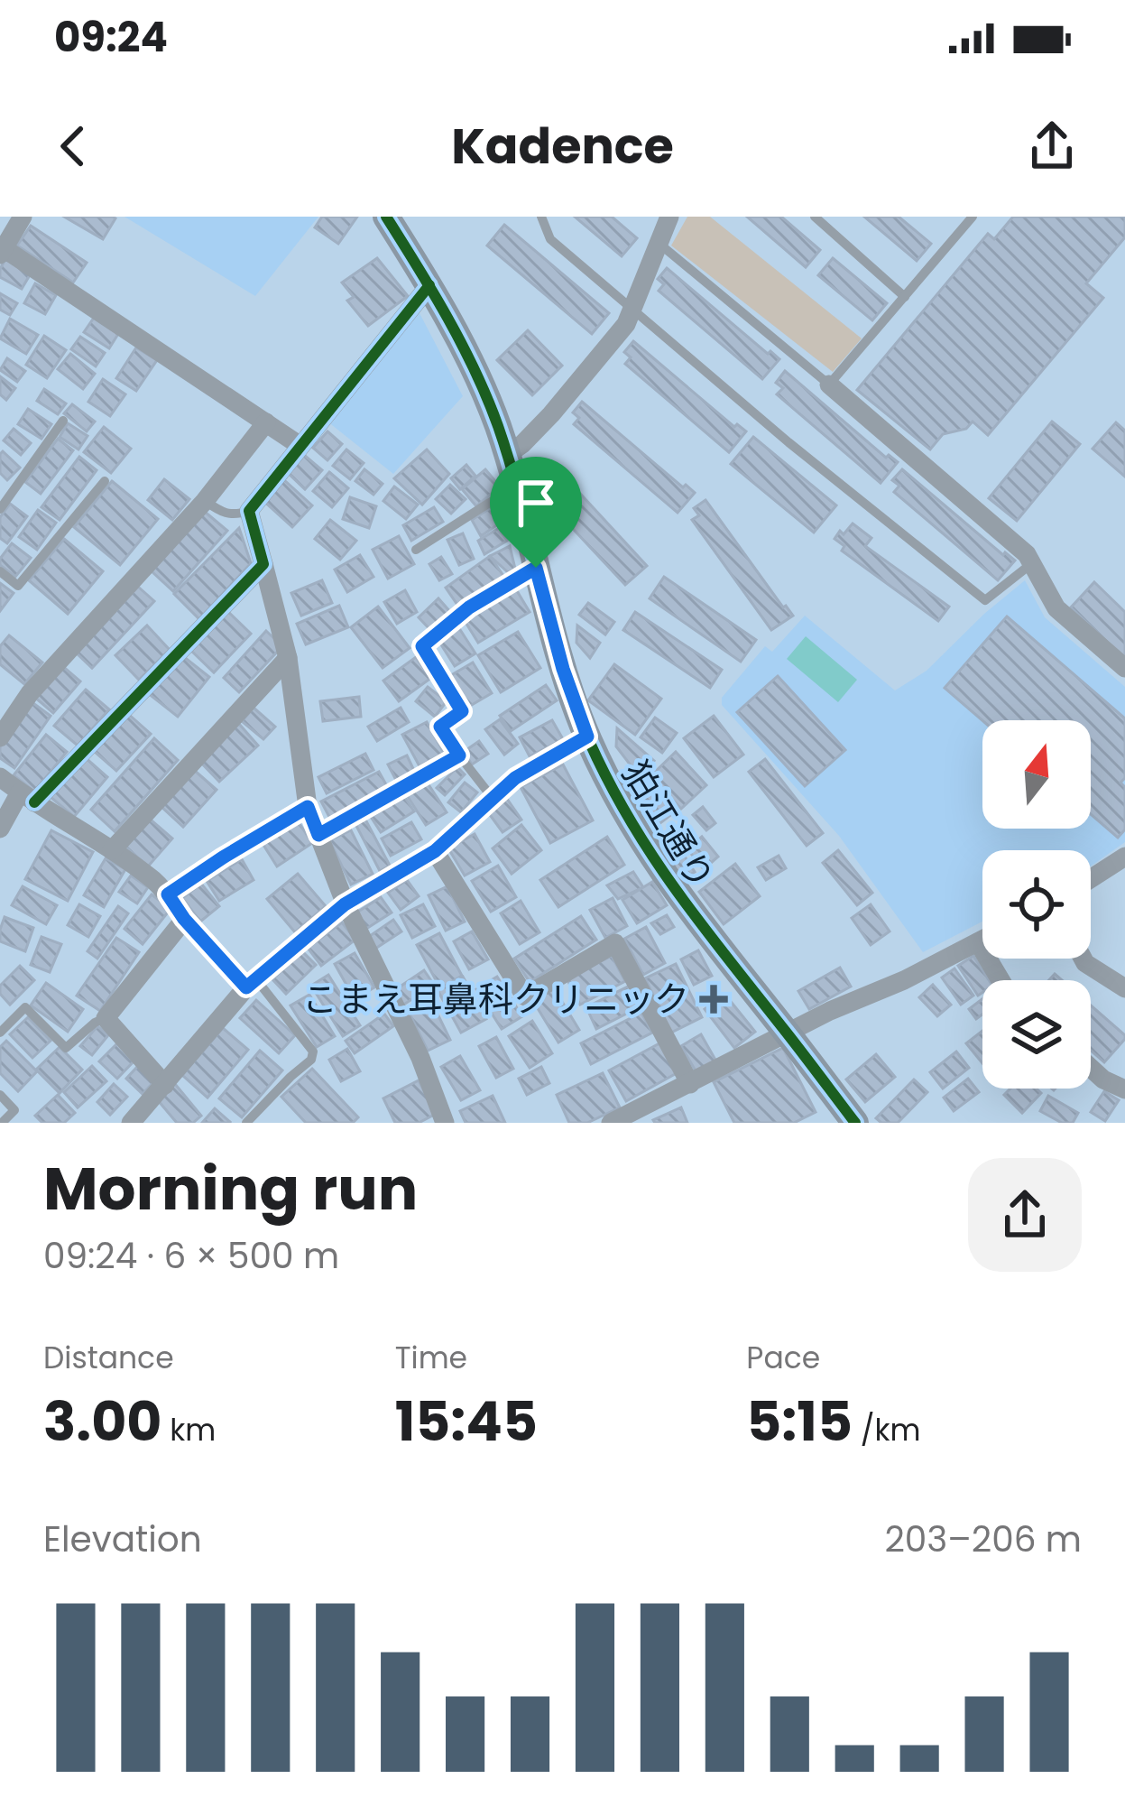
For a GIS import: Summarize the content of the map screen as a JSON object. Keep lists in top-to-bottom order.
{
  "streets": {
    "main road": ["狛江通り"]
  },
  "places": {
    "health": ["こまえ耳鼻科クリニック"]
  },
  "north": "top",
  "page": {
    "status": "09:24",
    "header": "Kadence",
    "heading": ["Morning run", "09:24 · 6 × 500 m"],
    "stats": [
      ["Distance", "3.00 km"],
      ["Time", "15:45"],
      ["Pace", "5:15 /km"]
    ],
    "chart": ["Elevation", "203–206 m"]
  }
}
